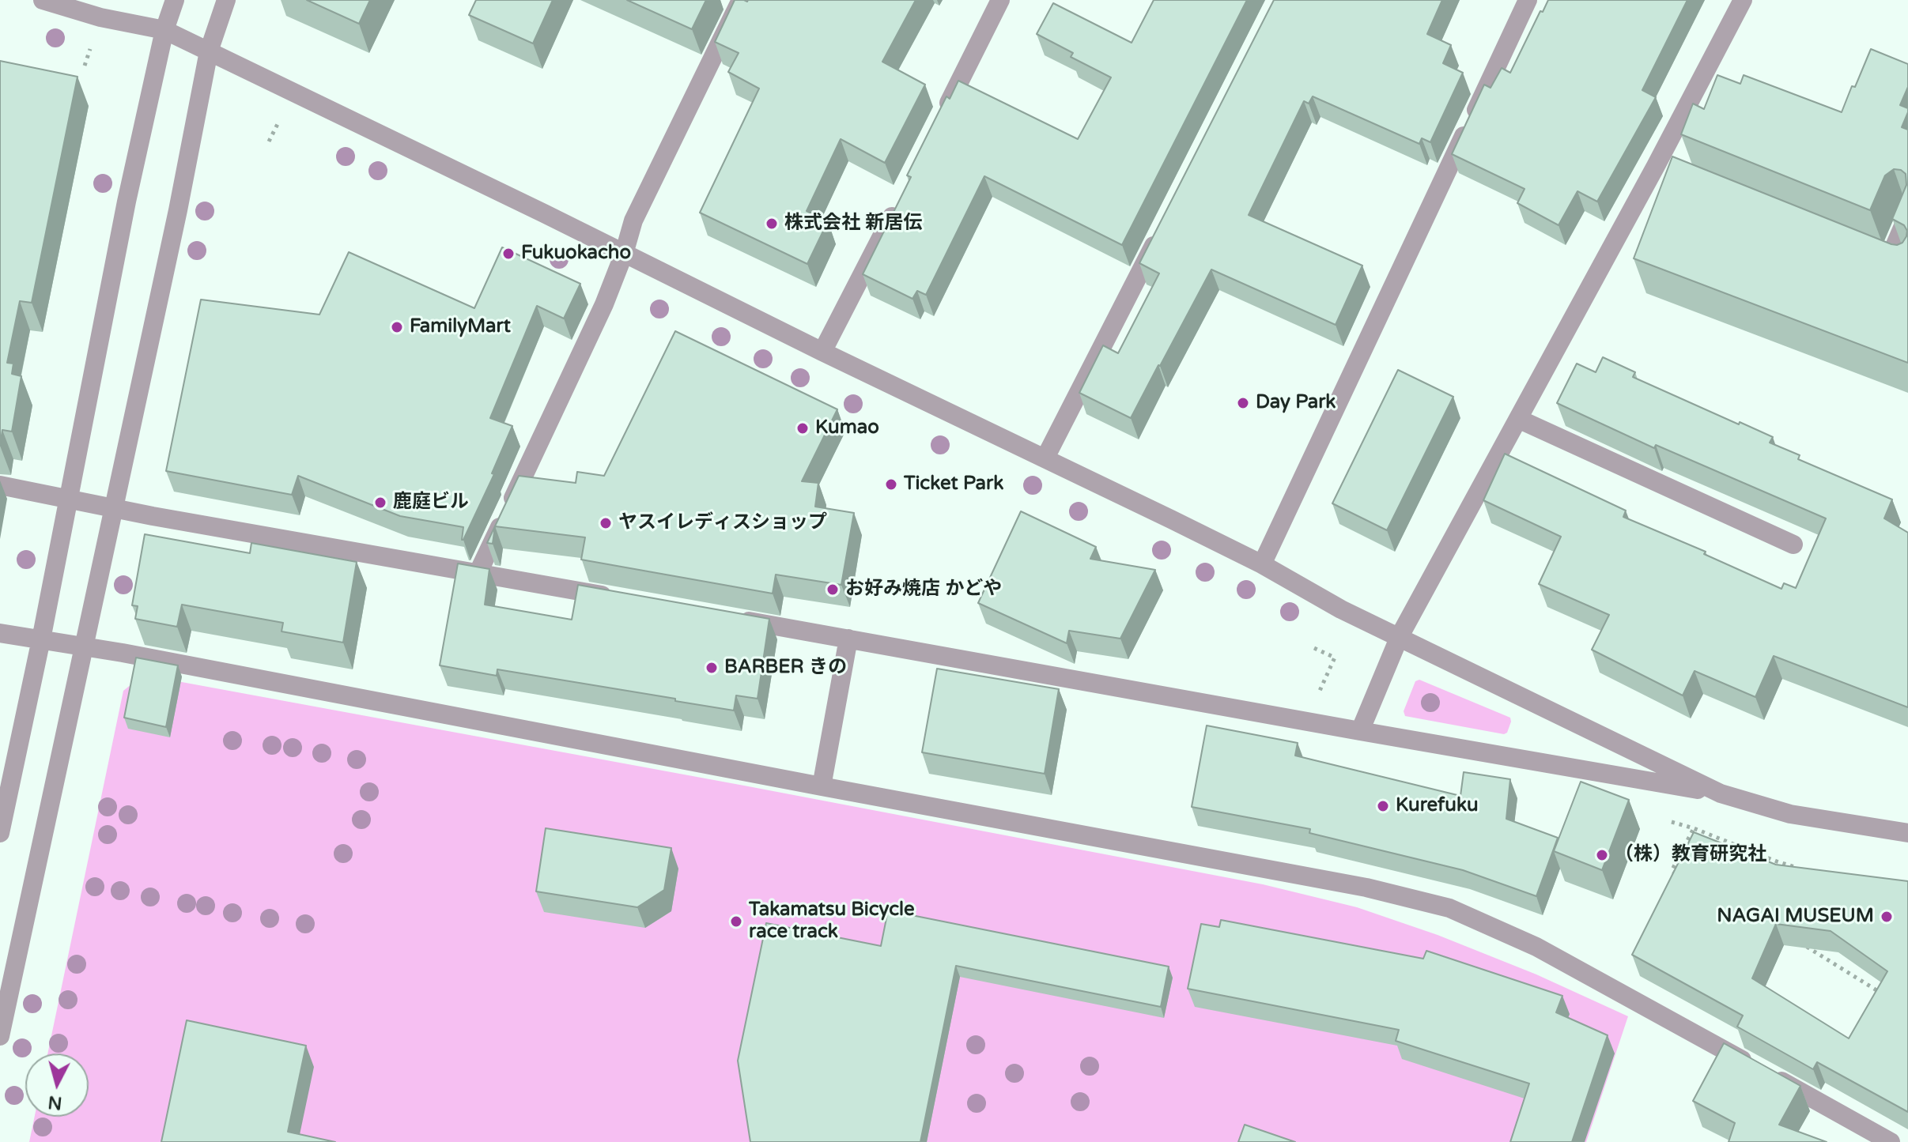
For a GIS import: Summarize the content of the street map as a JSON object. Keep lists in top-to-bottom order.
{
  "places": [
    "株式会社 新居伝",
    "Fukuokacho",
    "FamilyMart",
    "Day Park",
    "Kumao",
    "Ticket Park",
    "鹿庭ビル",
    "ヤスイレディスショップ",
    "お好み焼店 かどや",
    "BARBER きの",
    "Kurefuku",
    "（株）教育研究社",
    "NAGAI MUSEUM",
    "Takamatsu Bicycle race track"
  ],
  "north": "bottom"
}
